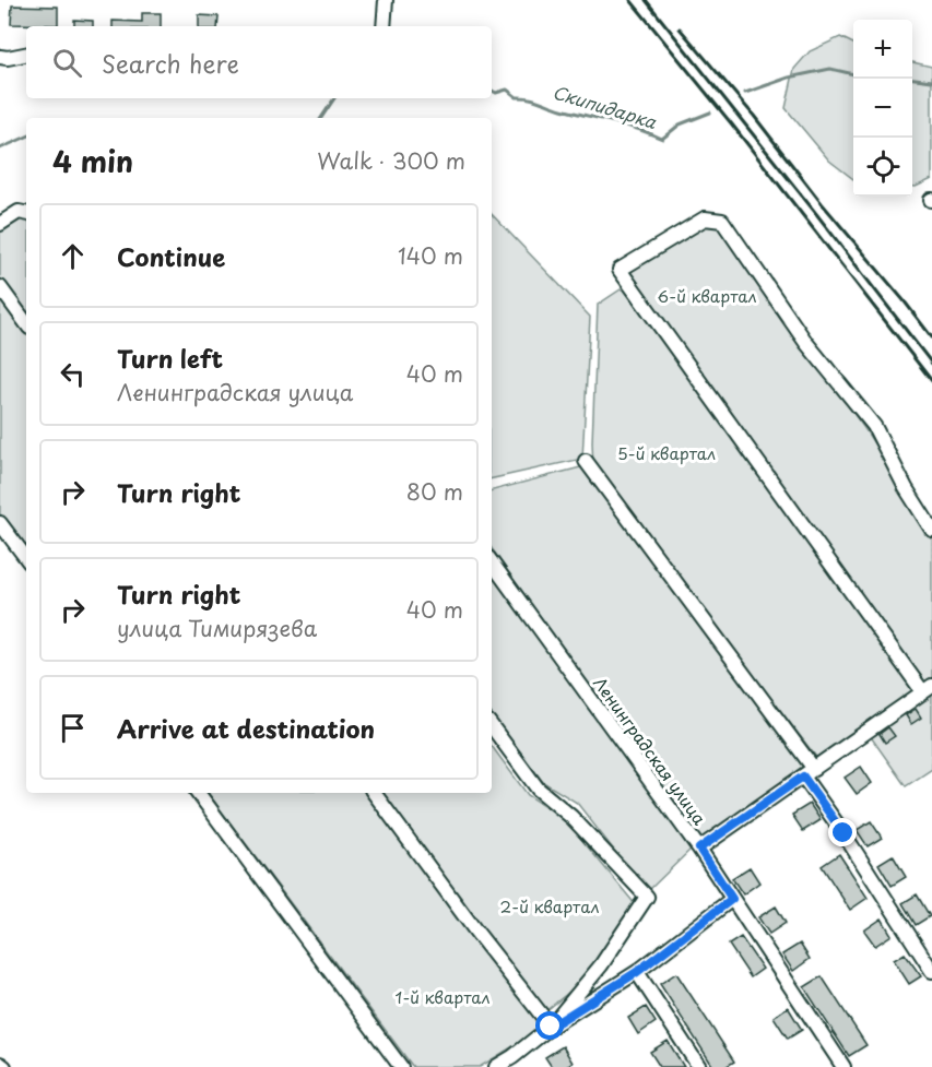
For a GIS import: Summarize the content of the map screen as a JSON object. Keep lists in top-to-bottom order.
{
  "streets": {
    "street": ["Ленинградская улица"]
  },
  "water": ["Скипидарка"],
  "parks": [
    "6-й квартал",
    "5-й квартал",
    "2-й квартал",
    "1-й квартал"
  ],
  "page": {
    "map_buttons": ["+", "−"],
    "search": "Search here",
    "heading": ["4 min", "Walk · 300 m"],
    "list": [
      ["Continue", "140 m"],
      ["Turn left", "Ленинградская улица", "40 m"],
      ["Turn right", "80 m"],
      ["Turn right", "улица Тимирязева", "40 m"],
      "Arrive at destination"
    ]
  }
}
